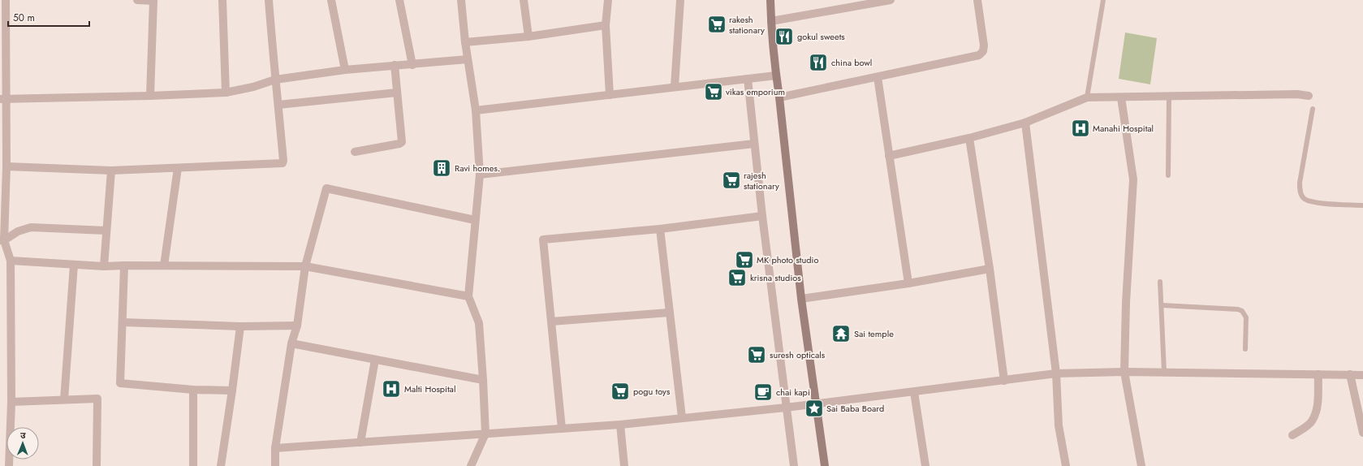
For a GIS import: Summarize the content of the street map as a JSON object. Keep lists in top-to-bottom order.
{
  "places": {
    "supermarket": [
      "rakesh stationary",
      "vikas emporium",
      "rajesh stationary",
      "MK photo studio",
      "krisna studios",
      "suresh opticals",
      "pogu toys"
    ],
    "restaurant": ["gokul sweets", "china bowl"],
    "hospital": ["Manahi Hospital", "Malti Hospital"],
    "building": ["Ravi homes."],
    "temple": ["Sai temple"],
    "cafe": ["chai kapi"],
    "place": ["Sai Baba Board"]
  },
  "scale_bar": "50 m",
  "north": "top"
}
